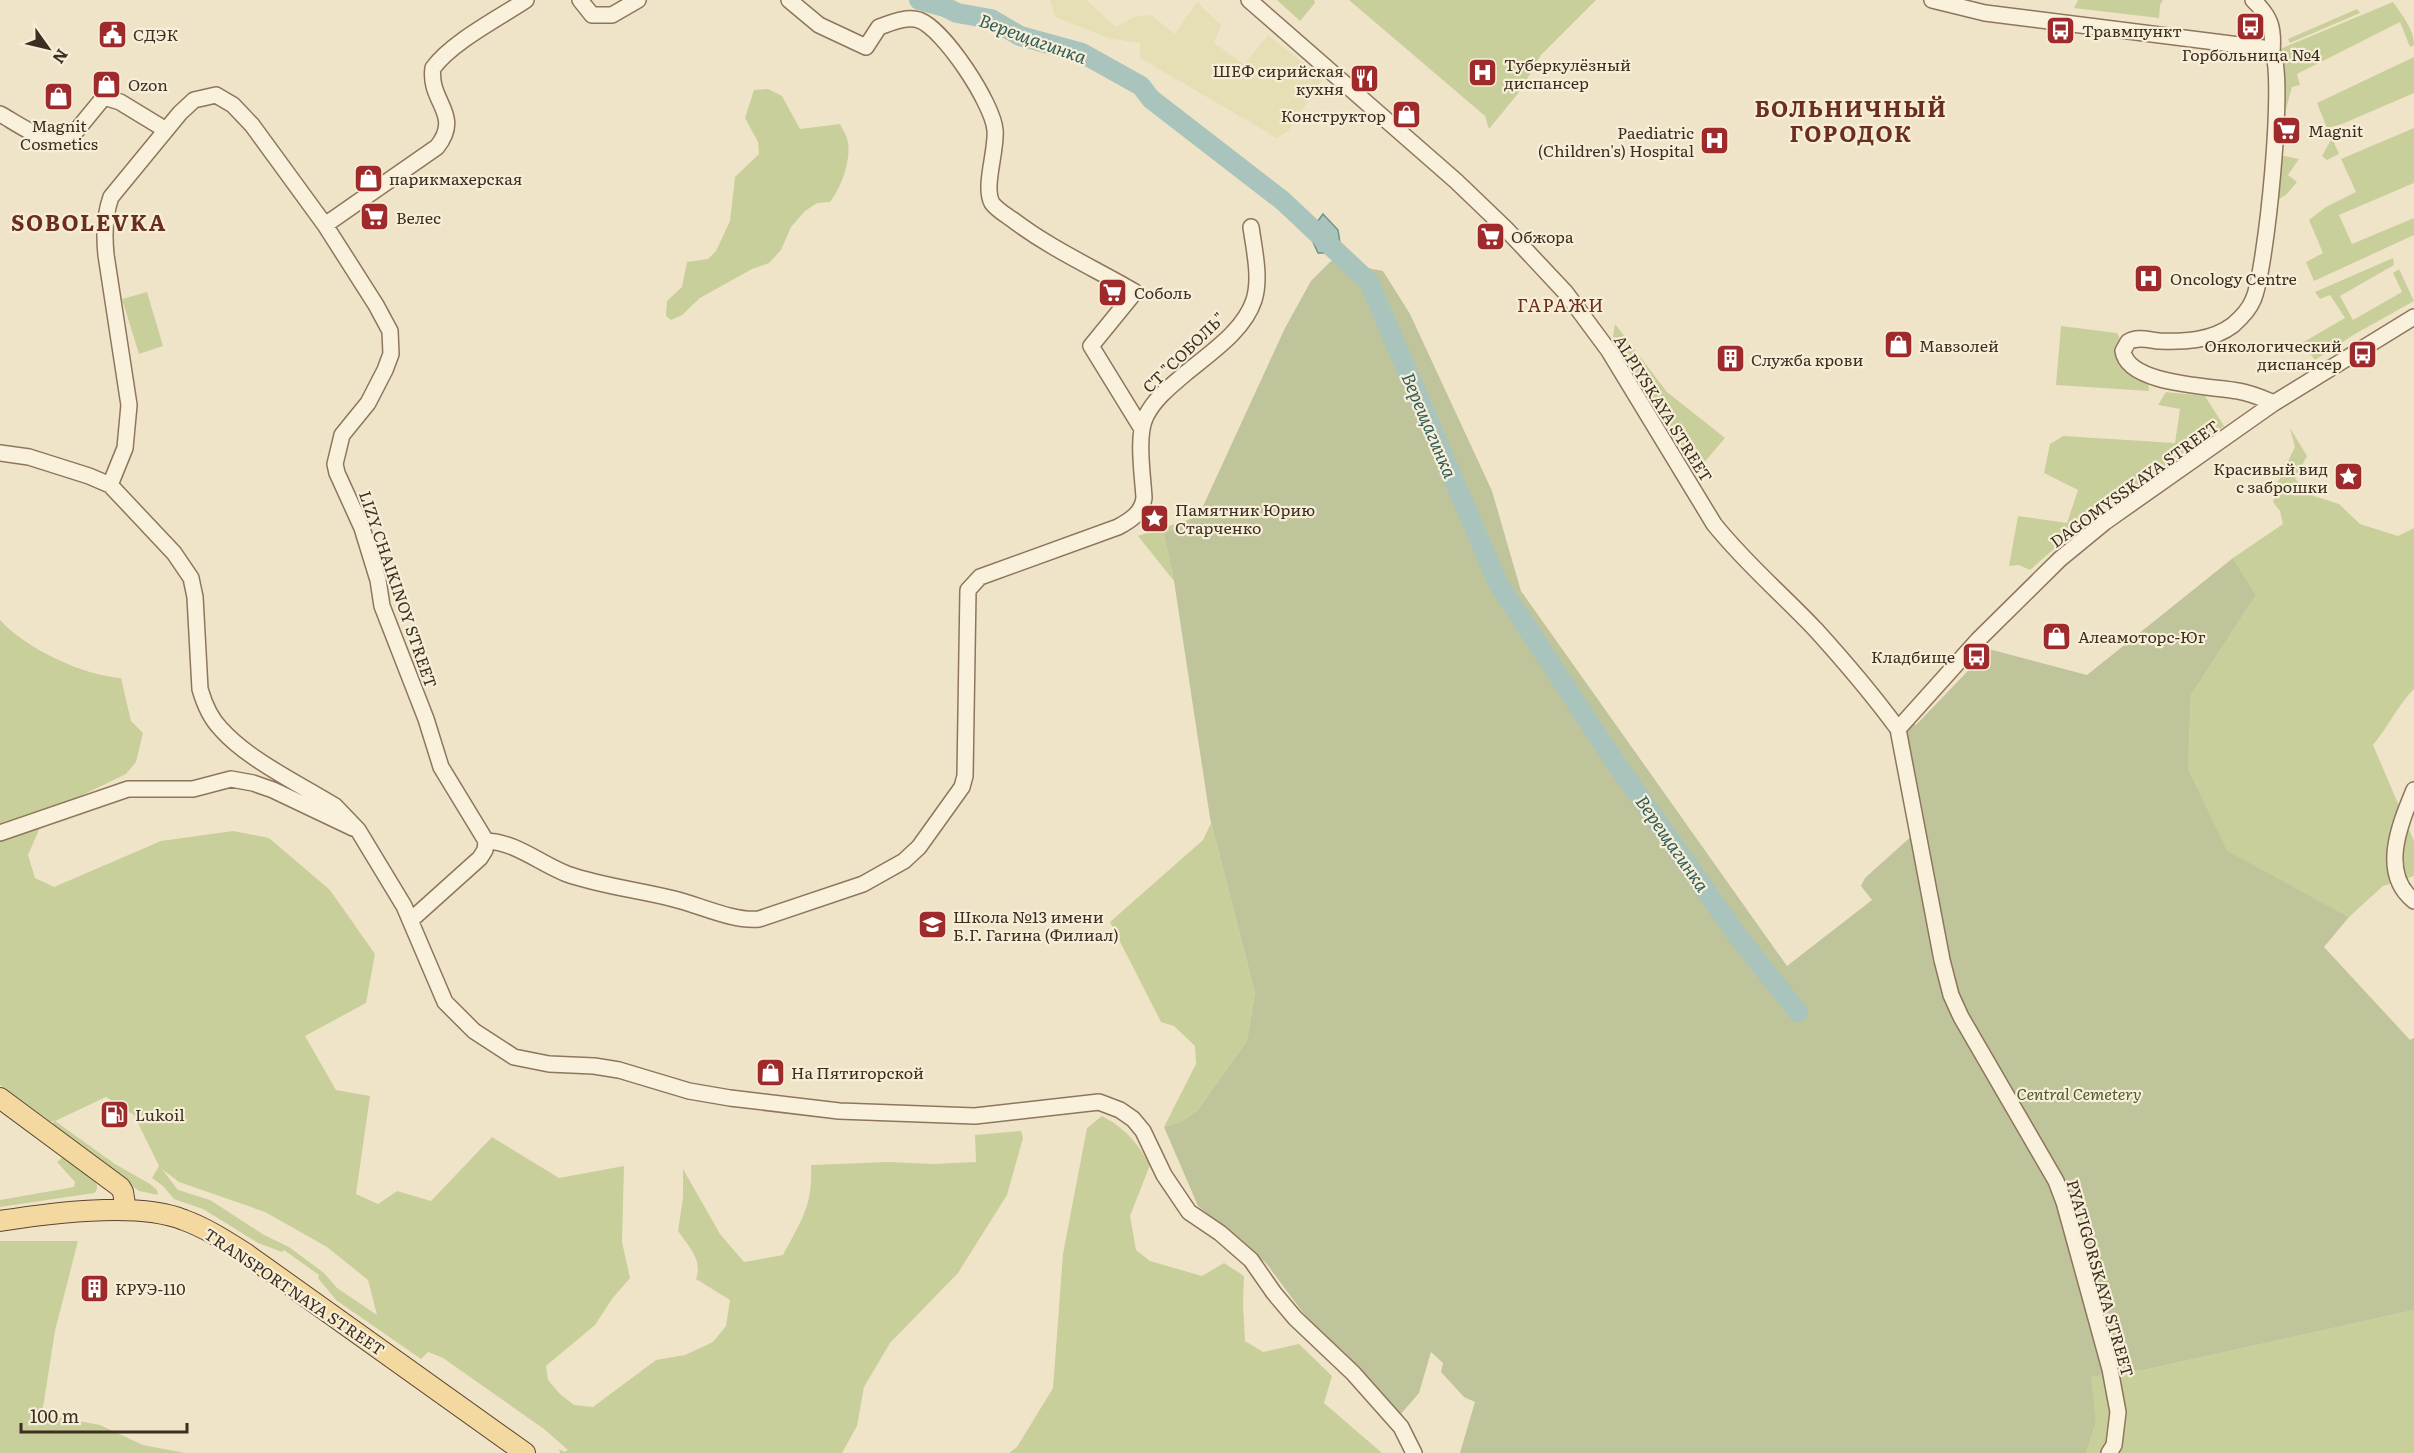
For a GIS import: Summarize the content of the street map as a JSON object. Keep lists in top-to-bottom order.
{
  "streets": {
    "main road": ["TRANSPORTNAYA STREET"],
    "street": [
      "СТ \"СОБОЛЬ\"",
      "ALPIYSKAYA STREET",
      "DAGOMYSSKAYA STREET",
      "LIZY CHAIKINOY STREET",
      "PYATIGORSKAYA STREET"
    ]
  },
  "crossings": [
    ["СТ \"СОБОЛЬ\"", "LIZY CHAIKINOY STREET"],
    ["ALPIYSKAYA STREET", "DAGOMYSSKAYA STREET"],
    ["ALPIYSKAYA STREET", "PYATIGORSKAYA STREET"],
    ["DAGOMYSSKAYA STREET", "PYATIGORSKAYA STREET"]
  ],
  "districts": ["БОЛЬНИЧНЫЙ ГОРОДОК", "SOBOLEVKA", "ГАРАЖИ"],
  "water": ["Верещагинка"],
  "parks": ["Central Cemetery"],
  "places": {
    "bus stop": [
      "Горбольница №4",
      "Травмпункт",
      "Онкологический диспансер",
      "Кладбище"
    ],
    "public building": ["СДЭК"],
    "hospital": ["Туберкулёзный диспансер", "Paediatric (Children's) Hospital", "Oncology Centre"],
    "restaurant": ["ШЕФ сирийская кухня"],
    "shop": [
      "Ozon",
      "Magnit Cosmetics",
      "Конструктор",
      "парикмахерская",
      "Мавзолей",
      "Алеамоторс-Юг",
      "На Пятигорской"
    ],
    "supermarket": [
      "Magnit",
      "Велес",
      "Обжора",
      "Соболь"
    ],
    "building": ["Служба крови", "КРУЭ-110"],
    "place": ["Красивый вид с заброшки", "Памятник Юрию Старченко"],
    "school or university": ["Школа №13 имени Б.Г. Гагина (Филиал)"],
    "fuel station": ["Lukoil"]
  },
  "scale_bar": "100 m",
  "north": "bottom right"
}
